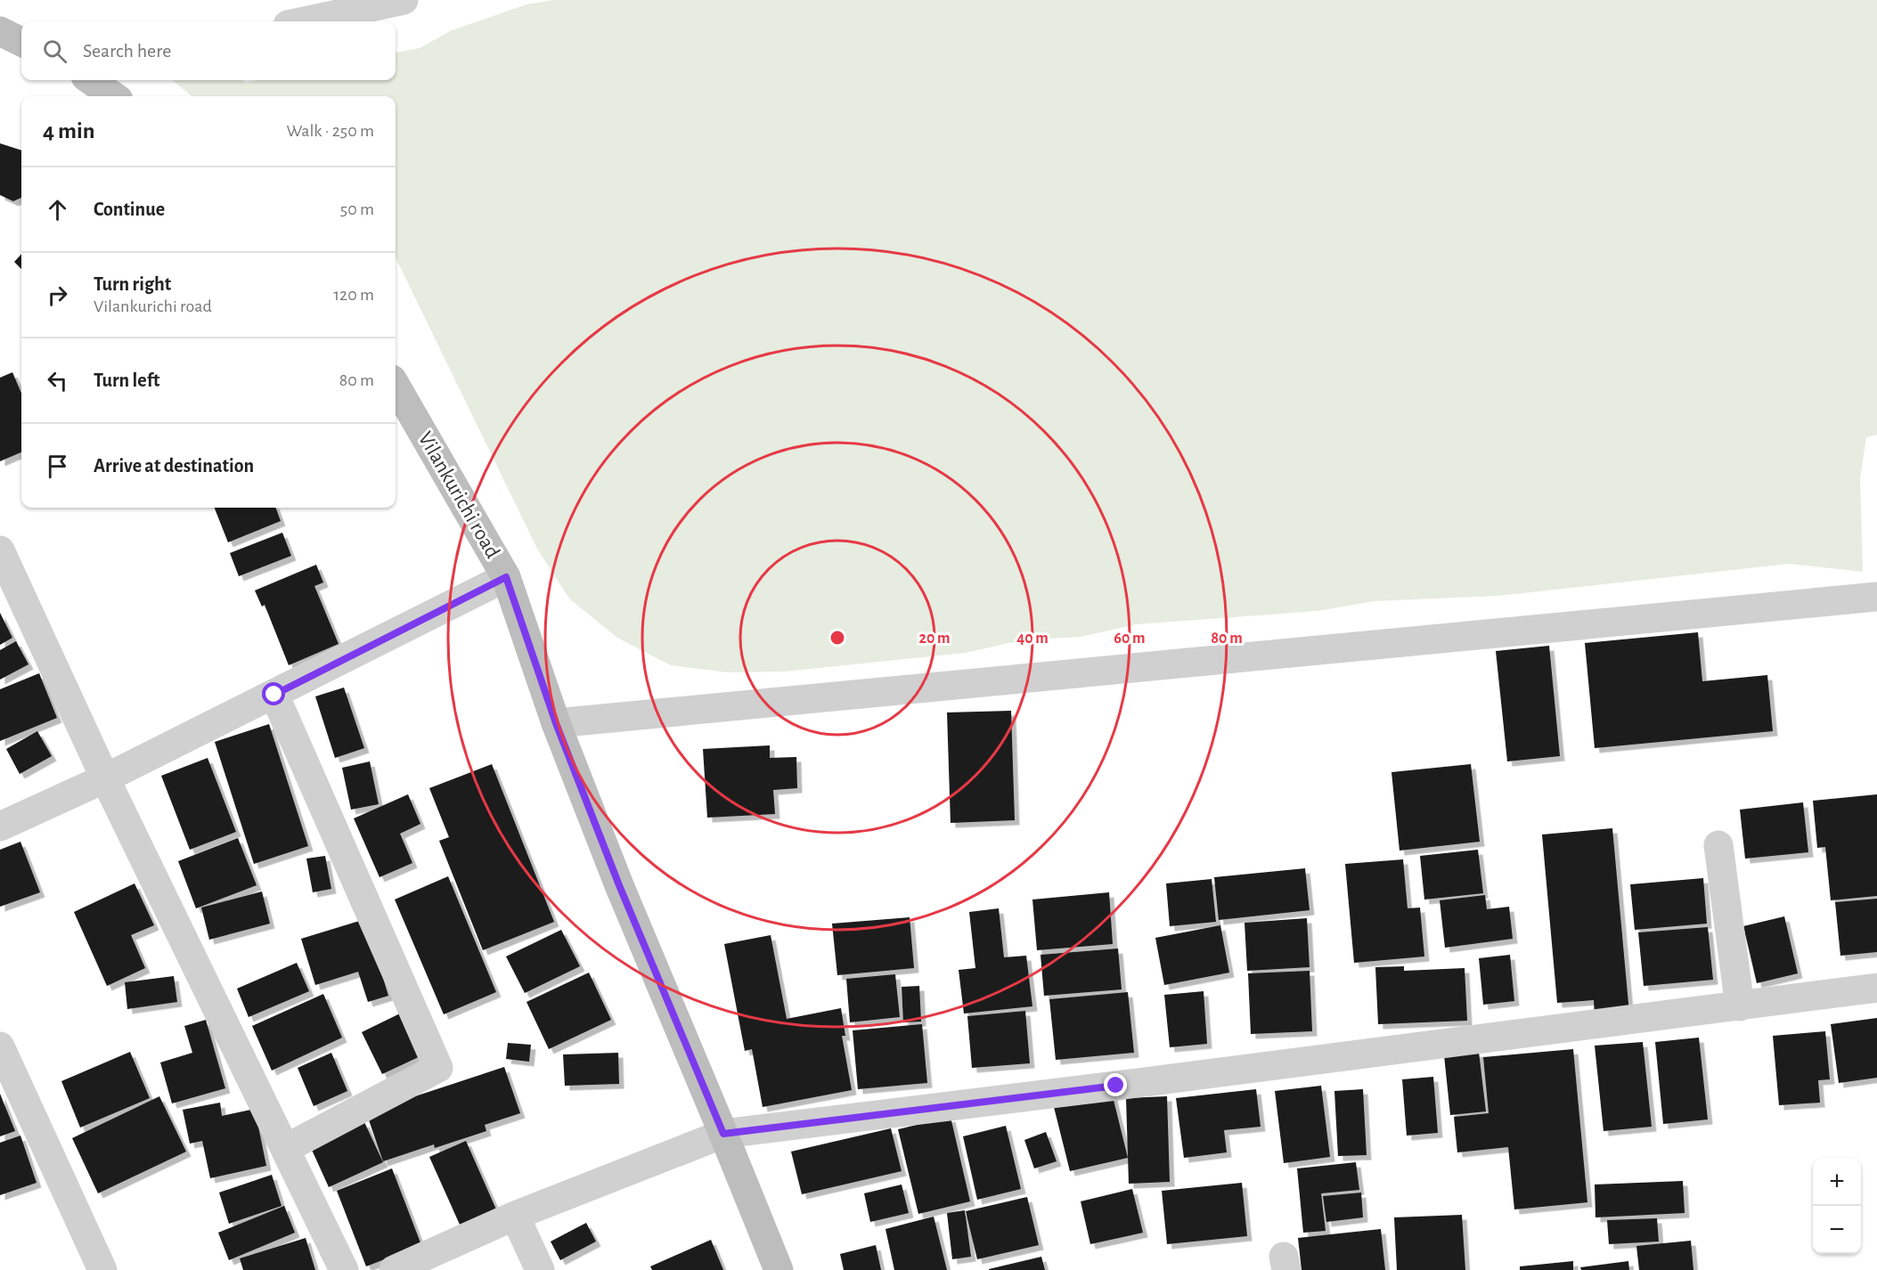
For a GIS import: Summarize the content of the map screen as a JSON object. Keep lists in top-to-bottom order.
{
  "streets": {
    "main road": ["Vilankurichi road"]
  },
  "page": {
    "search": "Search here",
    "heading": ["4 min", "Walk · 250 m"],
    "list": [
      ["Continue", "50 m"],
      ["Turn right", "Vilankurichi road", "120 m"],
      ["Turn left", "80 m"],
      "Arrive at destination"
    ],
    "map_buttons": ["+", "−"]
  },
  "rings": [
    "20 m",
    "40 m",
    "60 m",
    "80 m"
  ]
}
